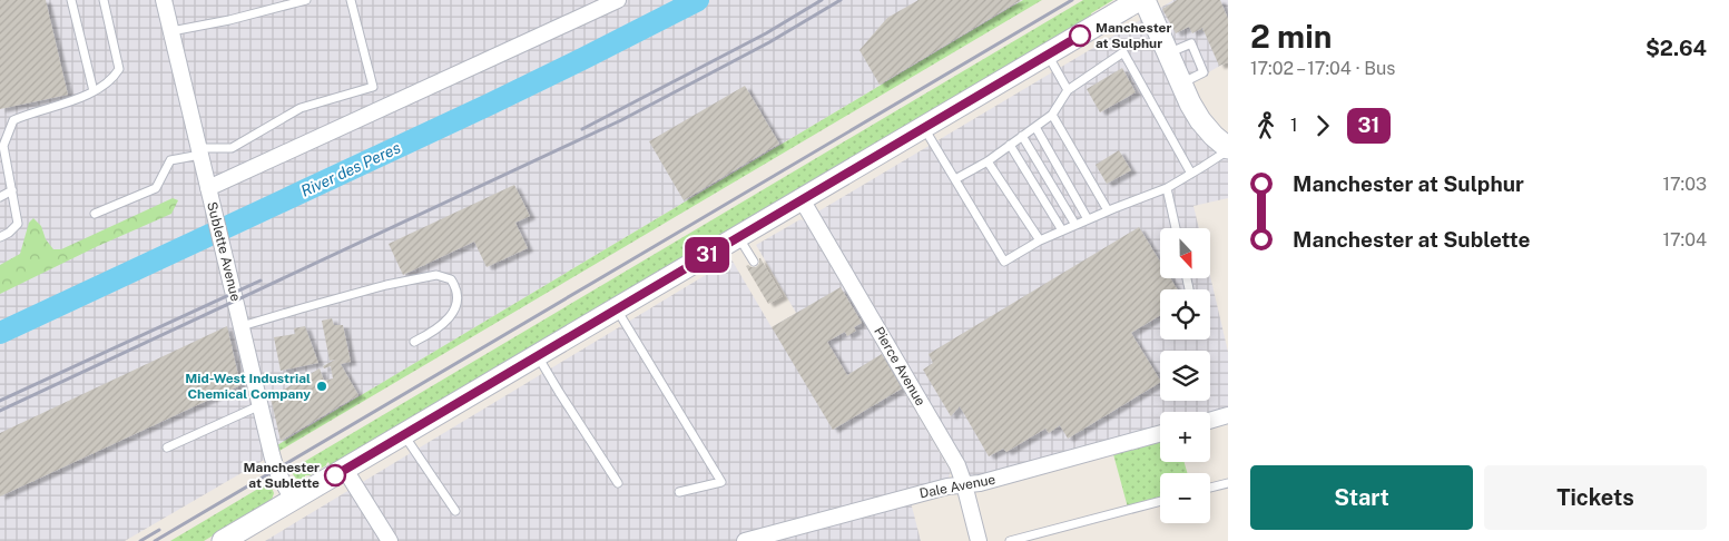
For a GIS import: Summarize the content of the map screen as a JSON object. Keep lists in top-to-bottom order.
{
  "streets": {
    "street": ["Sublette Avenue", "Pierce Avenue", "Dale Avenue"]
  },
  "crossings": [
    ["Pierce Avenue", "Dale Avenue"]
  ],
  "water": ["River des Peres"],
  "places": ["Manchester at Sulphur", "Mid-West Industrial Chemical Company", "Manchester at Sublette"],
  "lines": ["bus line 31"],
  "north": "bottom",
  "page": {
    "on_map": "31",
    "heading": ["2 min", "17:02 – 17:04 · Bus", "$2.64"],
    "legs": ["1", "31"],
    "list": [
      {
        "name": "Manchester at Sulphur",
        "value": "17:03"
      },
      {
        "name": "Manchester at Sublette",
        "value": "17:04"
      }
    ],
    "map_buttons": ["+", "−"],
    "buttons": ["Start", "Tickets"]
  }
}
